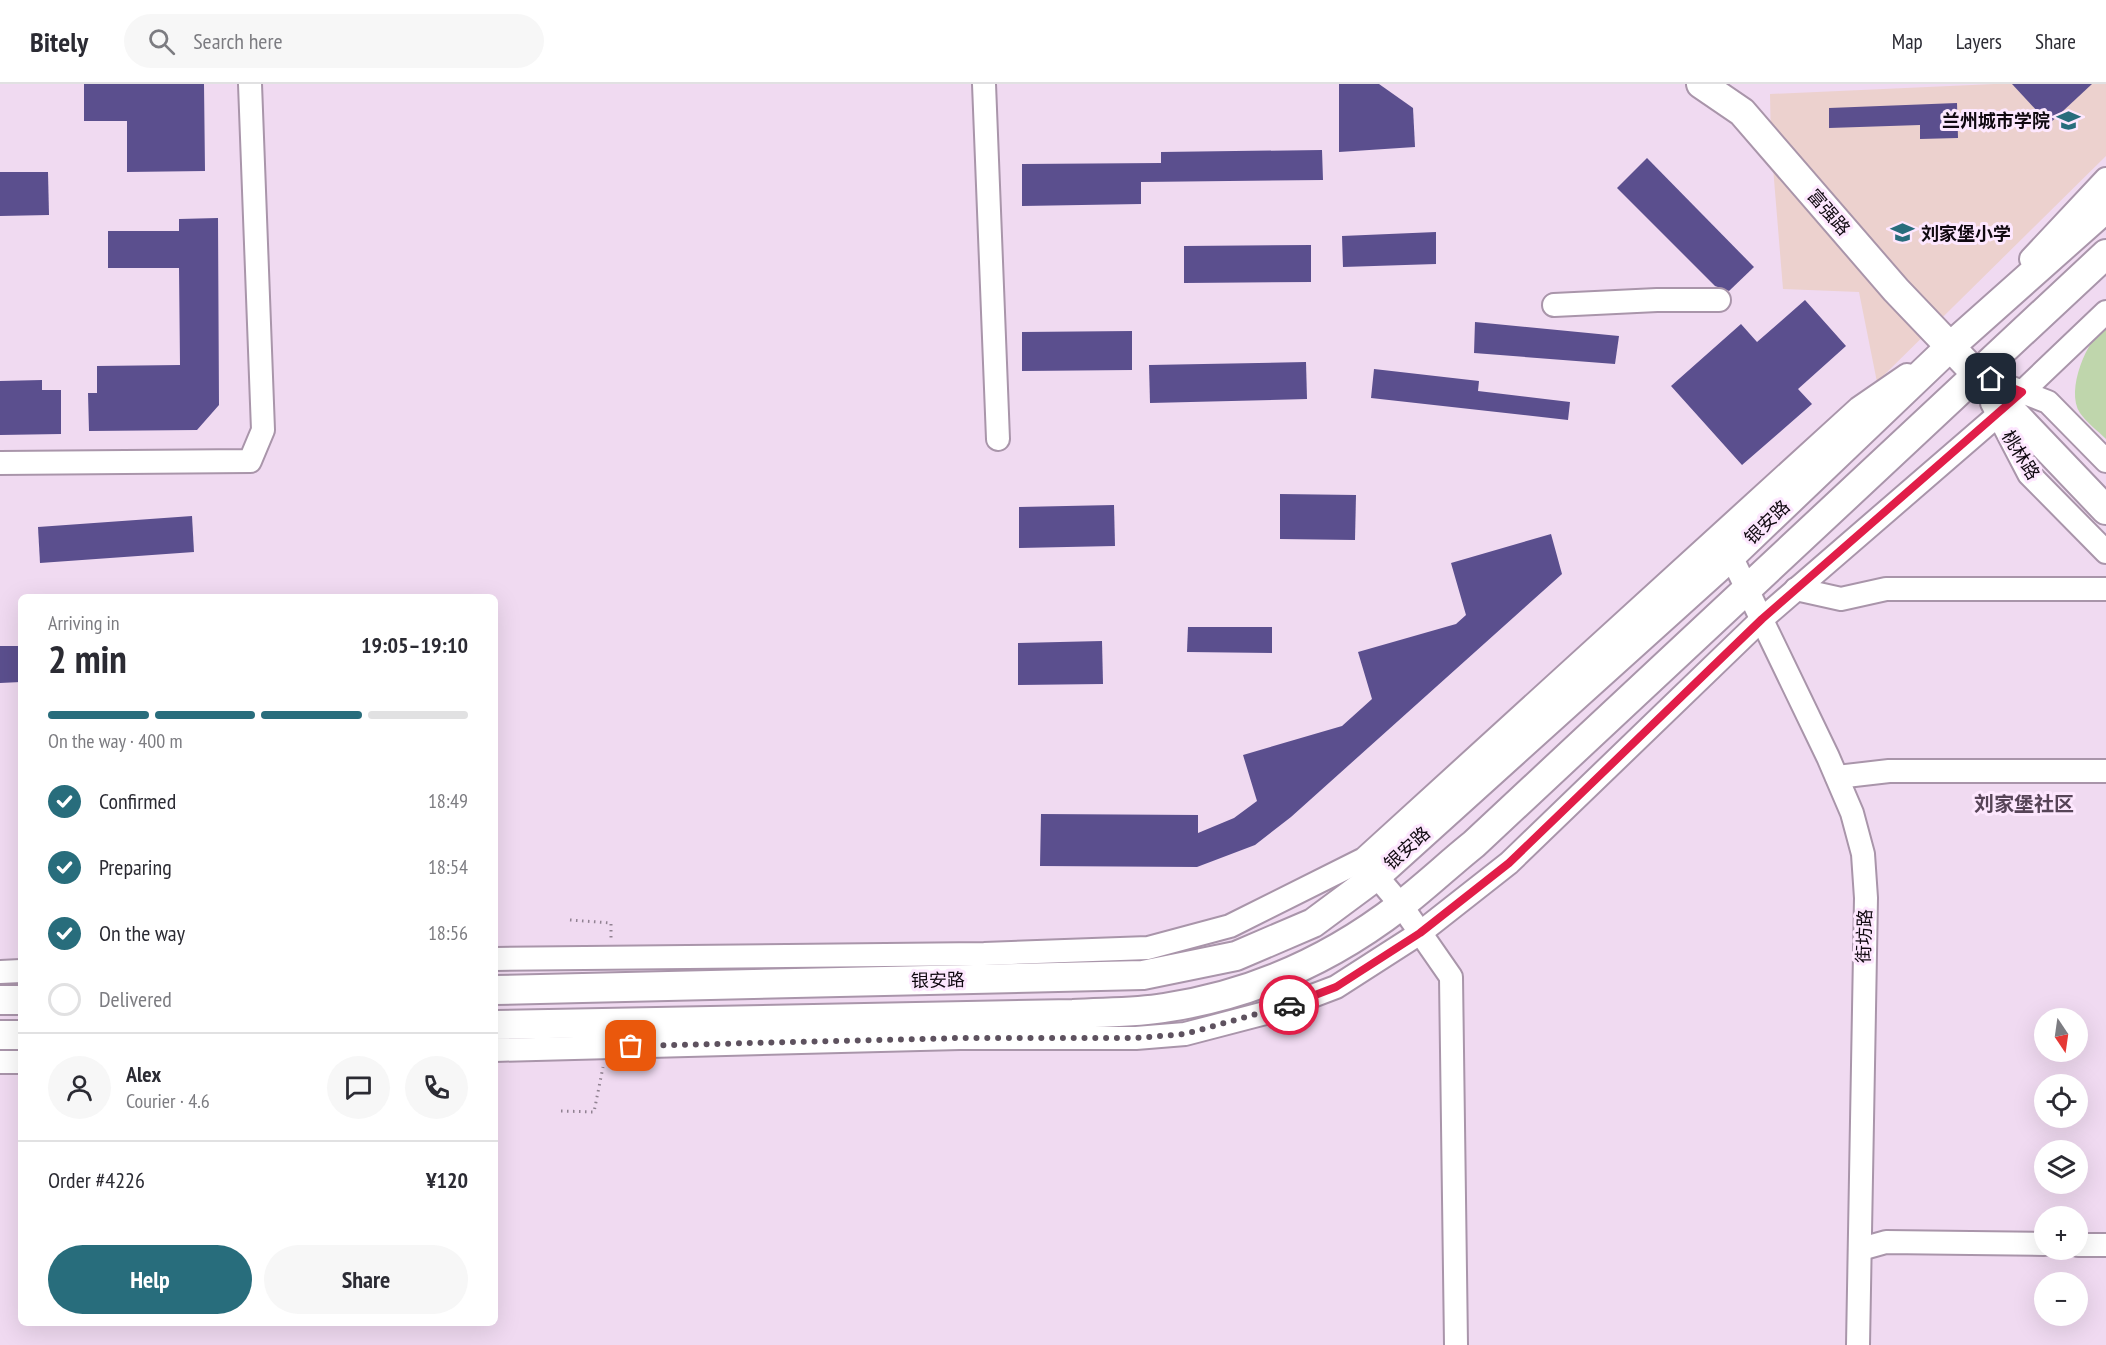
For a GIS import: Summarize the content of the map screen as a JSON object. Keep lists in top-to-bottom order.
{
  "streets": {
    "main road": ["富强路", "桃林路", "银安路"],
    "street": ["街坊路"]
  },
  "crossings": [
    ["富强路", "桃林路"],
    ["富强路", "银安路"],
    ["桃林路", "银安路"],
    ["银安路", "街坊路"]
  ],
  "districts": ["刘家堡社区"],
  "places": {
    "school or university": ["兰州城市学院", "刘家堡小学"]
  },
  "north": "bottom",
  "page": {
    "header": "Bitely",
    "search": "Search here",
    "nav": ["Map", "Layers", "Share"],
    "heading": ["2 min", "Arriving in", "19:05–19:10"],
    "panel": [
      "Alex",
      "Courier · 4.6",
      "Order #4226",
      "¥120"
    ],
    "bar": "On the way · 400 m",
    "list": [
      ["Confirmed", "18:49"],
      ["Preparing", "18:54"],
      ["On the way", "18:56"],
      "Delivered"
    ],
    "map_buttons": ["+", "−"],
    "buttons": ["Help", "Share"]
  }
}
